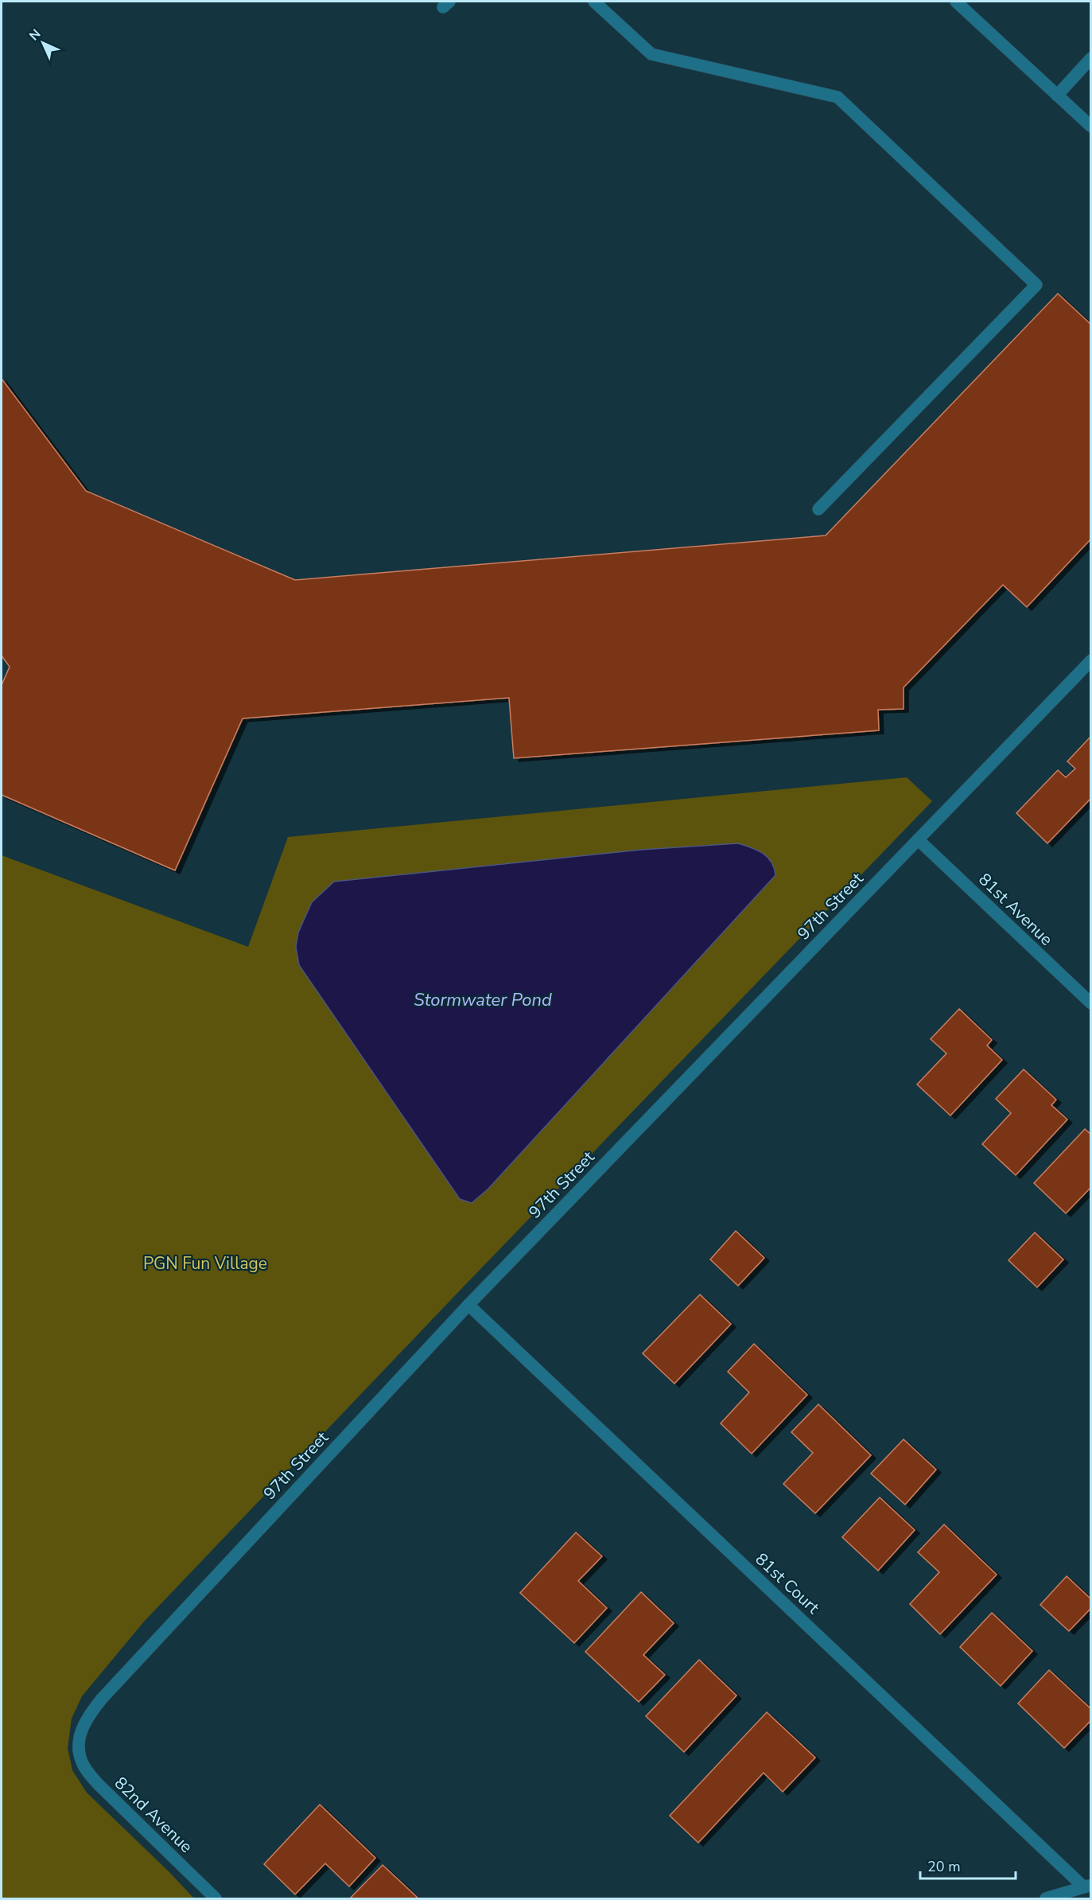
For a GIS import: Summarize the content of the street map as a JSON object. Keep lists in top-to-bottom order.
{
  "streets": {
    "street": [
      "97th Street",
      "81st Avenue",
      "81st Court",
      "82nd Avenue"
    ]
  },
  "crossings": [
    ["97th Street", "81st Avenue"],
    ["97th Street", "81st Court"],
    ["97th Street", "82nd Avenue"]
  ],
  "water": ["Stormwater Pond"],
  "parks": ["PGN Fun Village"],
  "scale_bar": "20 m",
  "north": "top left"
}
